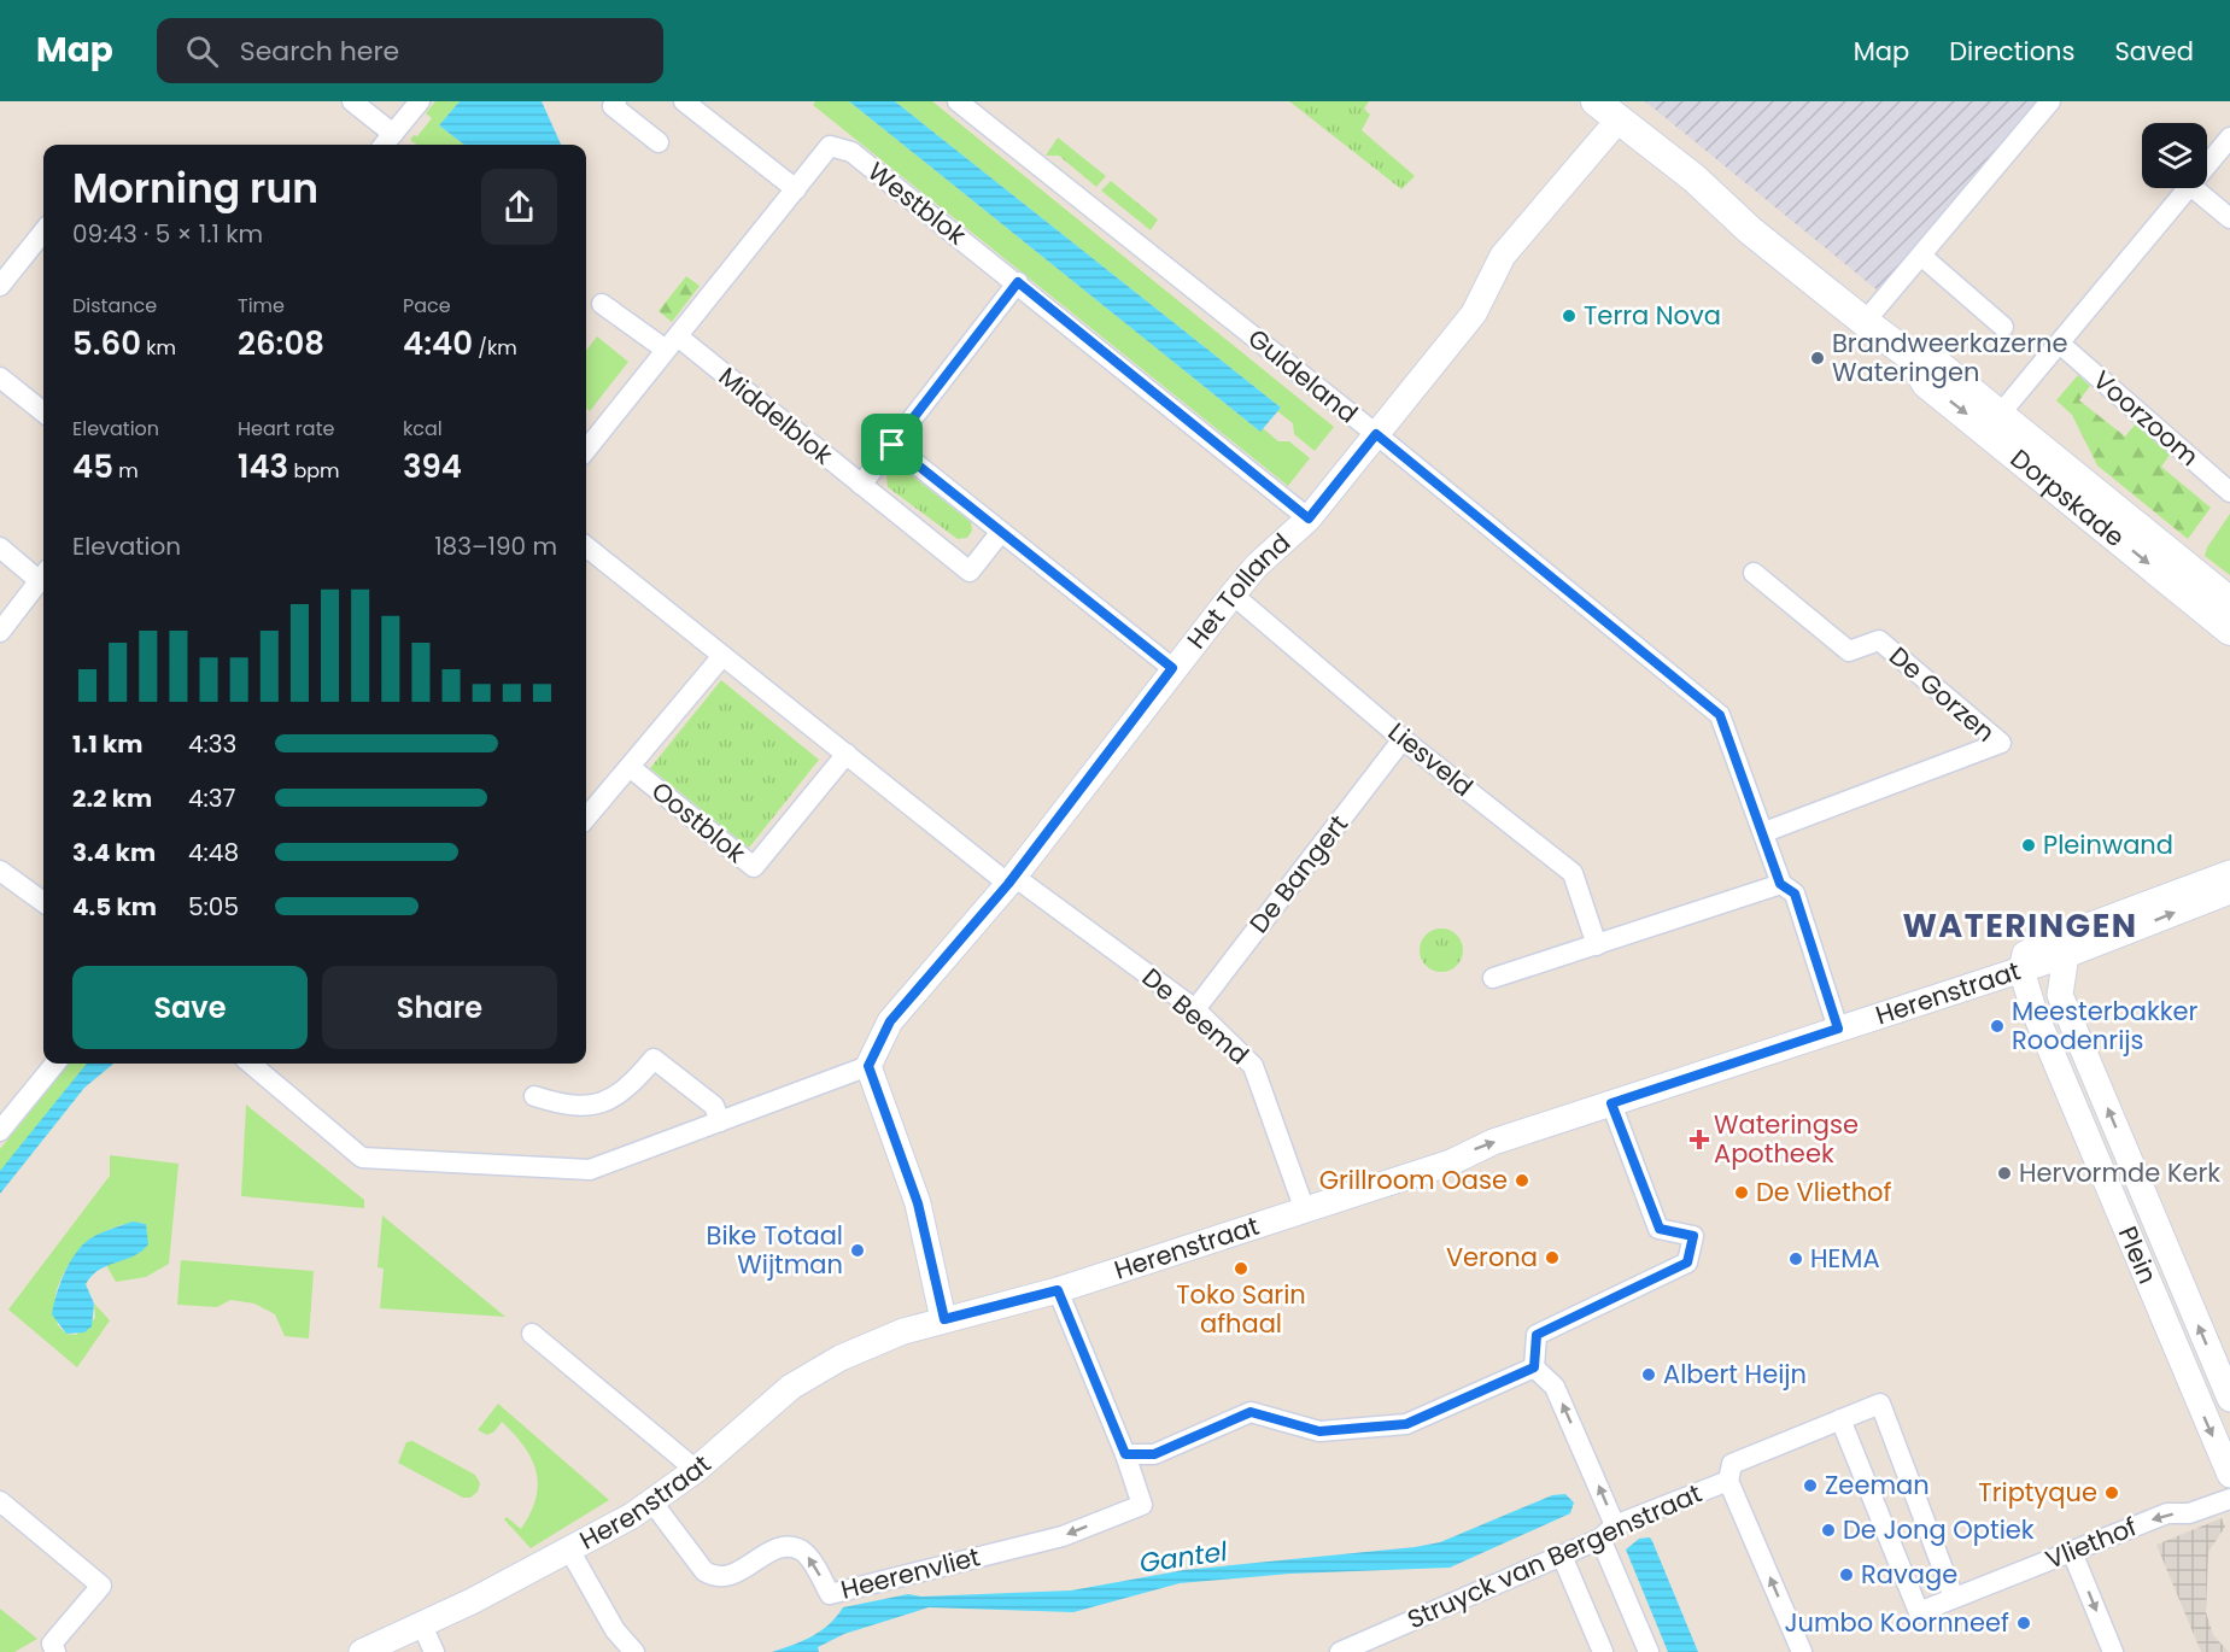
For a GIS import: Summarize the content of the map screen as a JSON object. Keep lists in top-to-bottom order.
{
  "streets": {
    "main road": ["Dorpskade"],
    "street": [
      "Westblok",
      "Guldeland",
      "Middelblok",
      "Voorzoom",
      "Het Tolland",
      "De Gorzen",
      "Liesveld",
      "Oostblok",
      "De Bangert",
      "Herenstraat",
      "De Beemd",
      "Plein",
      "Vliethof",
      "Struyck van Bergenstraat",
      "Heerenvliet"
    ]
  },
  "crossings": [
    ["Westblok", "Middelblok"],
    ["Westblok", "Het Tolland"],
    ["Guldeland", "Het Tolland"],
    ["Guldeland", "De Gorzen"],
    ["Guldeland", "Herenstraat"],
    ["Dorpskade", "Het Tolland"],
    ["Het Tolland", "Liesveld"],
    ["Het Tolland", "De Beemd"],
    ["Liesveld", "De Bangert"],
    ["De Bangert", "De Beemd"],
    ["Herenstraat", "De Beemd"],
    ["Herenstraat", "Plein"],
    ["Herenstraat", "Heerenvliet"]
  ],
  "districts": ["WATERINGEN"],
  "water": ["Gantel"],
  "places": {
    "other": [
      "Terra Nova",
      "Brandweerkazerne Wateringen",
      "Pleinwand",
      "Meesterbakker Roodenrijs",
      "Hervormde Kerk",
      "Grillroom Oase",
      "De Vliethof",
      "Bike Totaal Wijtman",
      "Verona",
      "HEMA",
      "Toko Sarin afhaal",
      "Albert Heijn",
      "Zeeman",
      "Triptyque",
      "De Jong Optiek",
      "Ravage",
      "Jumbo Koornneef"
    ],
    "health": ["Wateringse Apotheek"]
  },
  "page": {
    "header": "Map",
    "search": "Search here",
    "nav": ["Map", "Directions", "Saved"],
    "heading": ["Morning run", "09:43 · 5 × 1.1 km"],
    "stats": [
      ["Distance", "5.60 km"],
      ["Time", "26:08"],
      ["Pace", "4:40 /km"],
      ["Elevation", "45 m"],
      ["Heart rate", "143 bpm"],
      ["kcal", "394"]
    ],
    "chart": ["Elevation", "183–190 m"],
    "list": [
      {
        "name": "1.1 km",
        "note": "4:33"
      },
      {
        "name": "2.2 km",
        "note": "4:37"
      },
      {
        "name": "3.4 km",
        "note": "4:48"
      },
      {
        "name": "4.5 km",
        "note": "5:05"
      }
    ],
    "buttons": ["Save", "Share"]
  }
}
